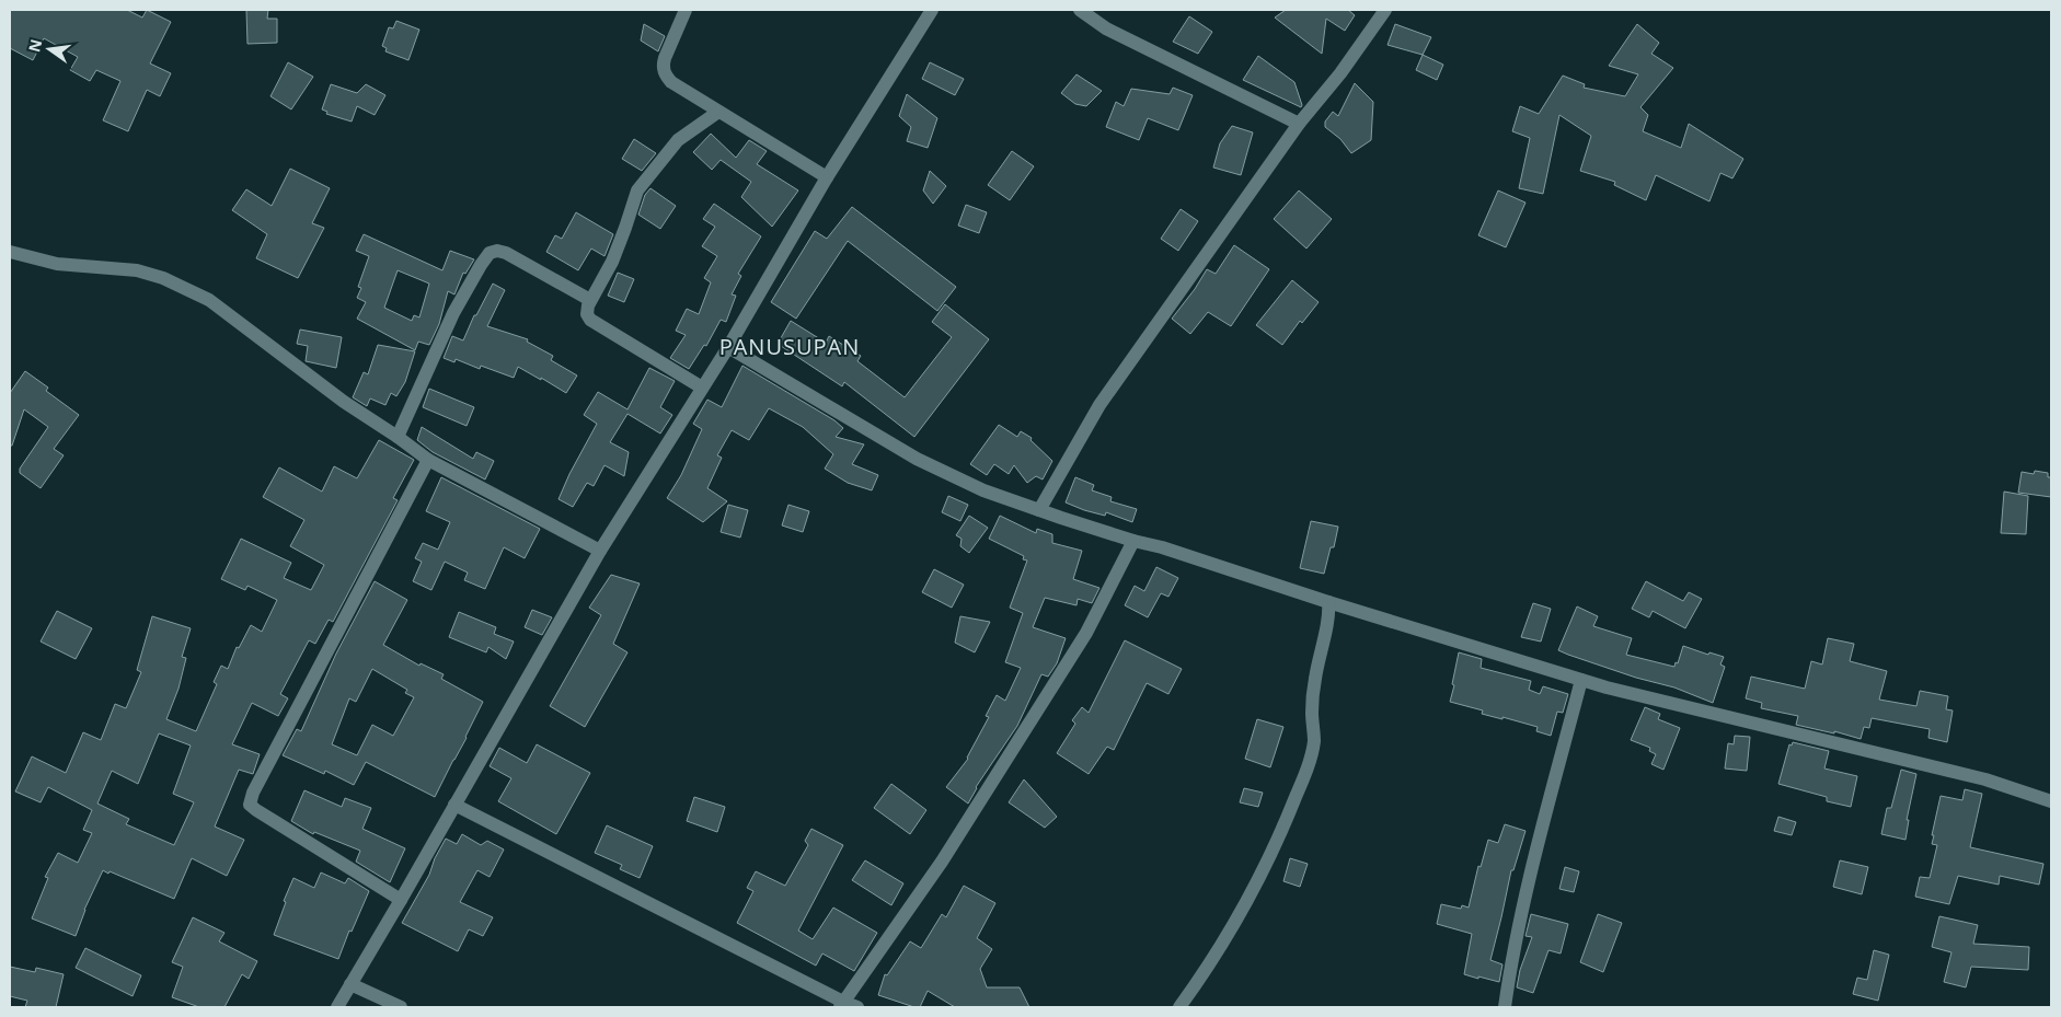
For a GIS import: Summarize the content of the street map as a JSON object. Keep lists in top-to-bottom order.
{
  "districts": ["PANUSUPAN"],
  "north": "left"
}
